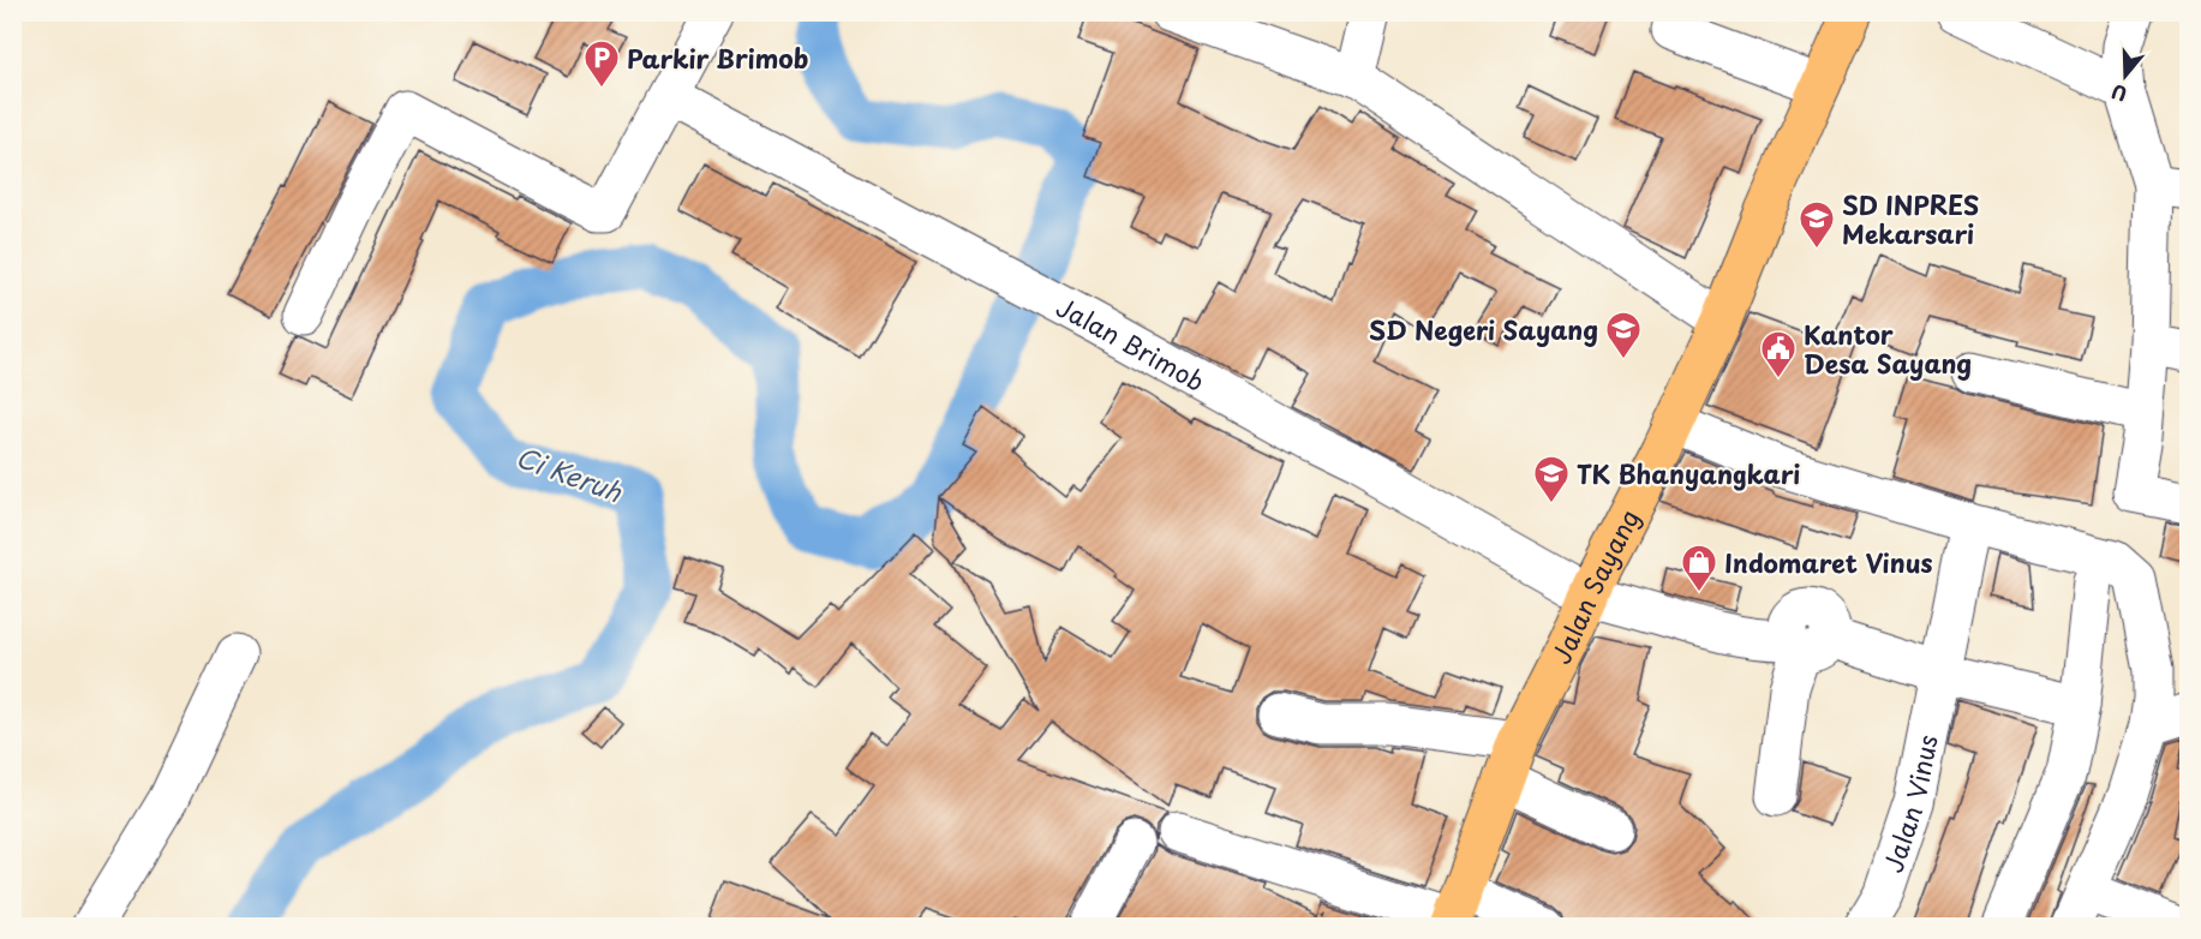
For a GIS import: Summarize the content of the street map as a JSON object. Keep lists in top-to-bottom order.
{
  "streets": {
    "main road": ["Jalan Sayang"],
    "street": ["Jalan Brimob", "Jalan Vinus"]
  },
  "crossings": [
    ["Jalan Brimob", "Jalan Sayang"]
  ],
  "water": ["Ci Keruh"],
  "places": {
    "parking": ["Parkir Brimob"],
    "school or university": ["SD INPRES Mekarsari", "SD Negeri Sayang", "TK Bhanyangkari"],
    "public building": ["Kantor Desa Sayang"],
    "shop": ["Indomaret Vinus"]
  },
  "north": "bottom"
}
